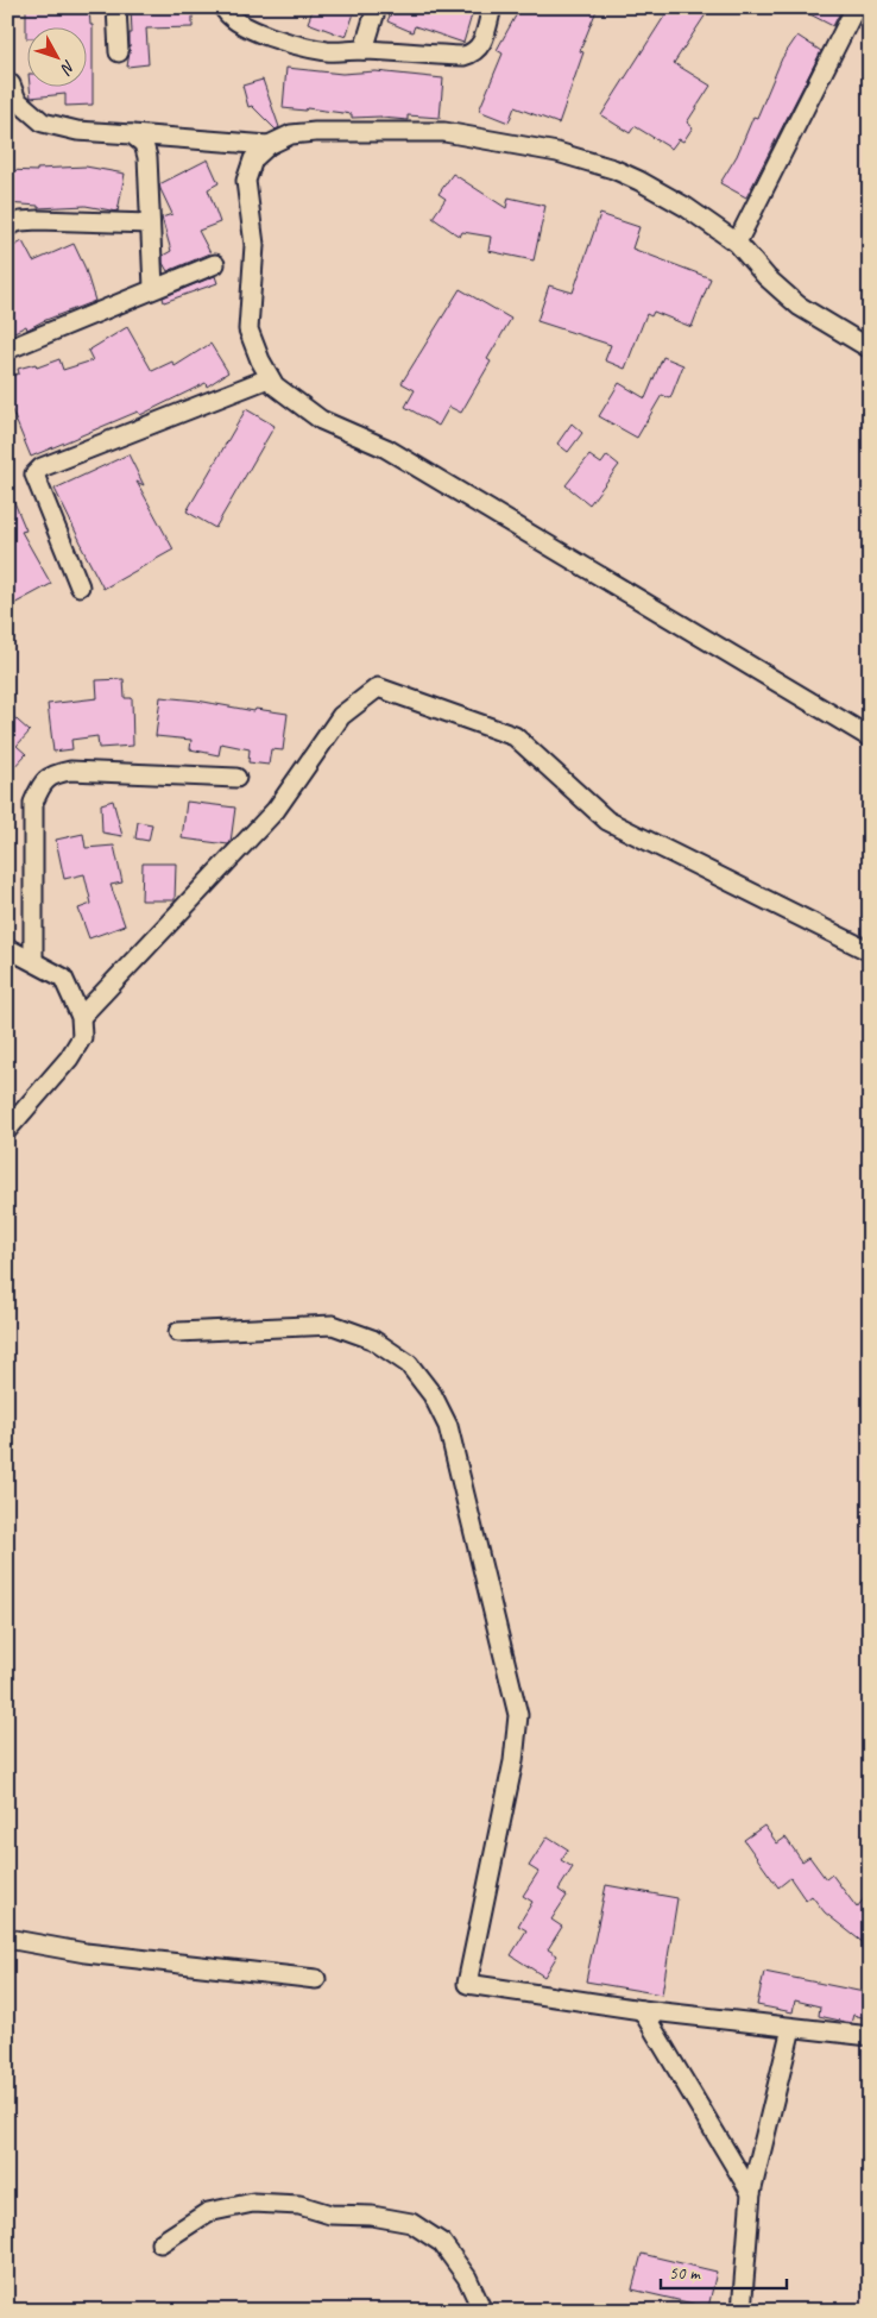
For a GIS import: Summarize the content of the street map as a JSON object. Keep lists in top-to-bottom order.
{
  "scale_bar": "50 m",
  "north": "bottom right"
}
